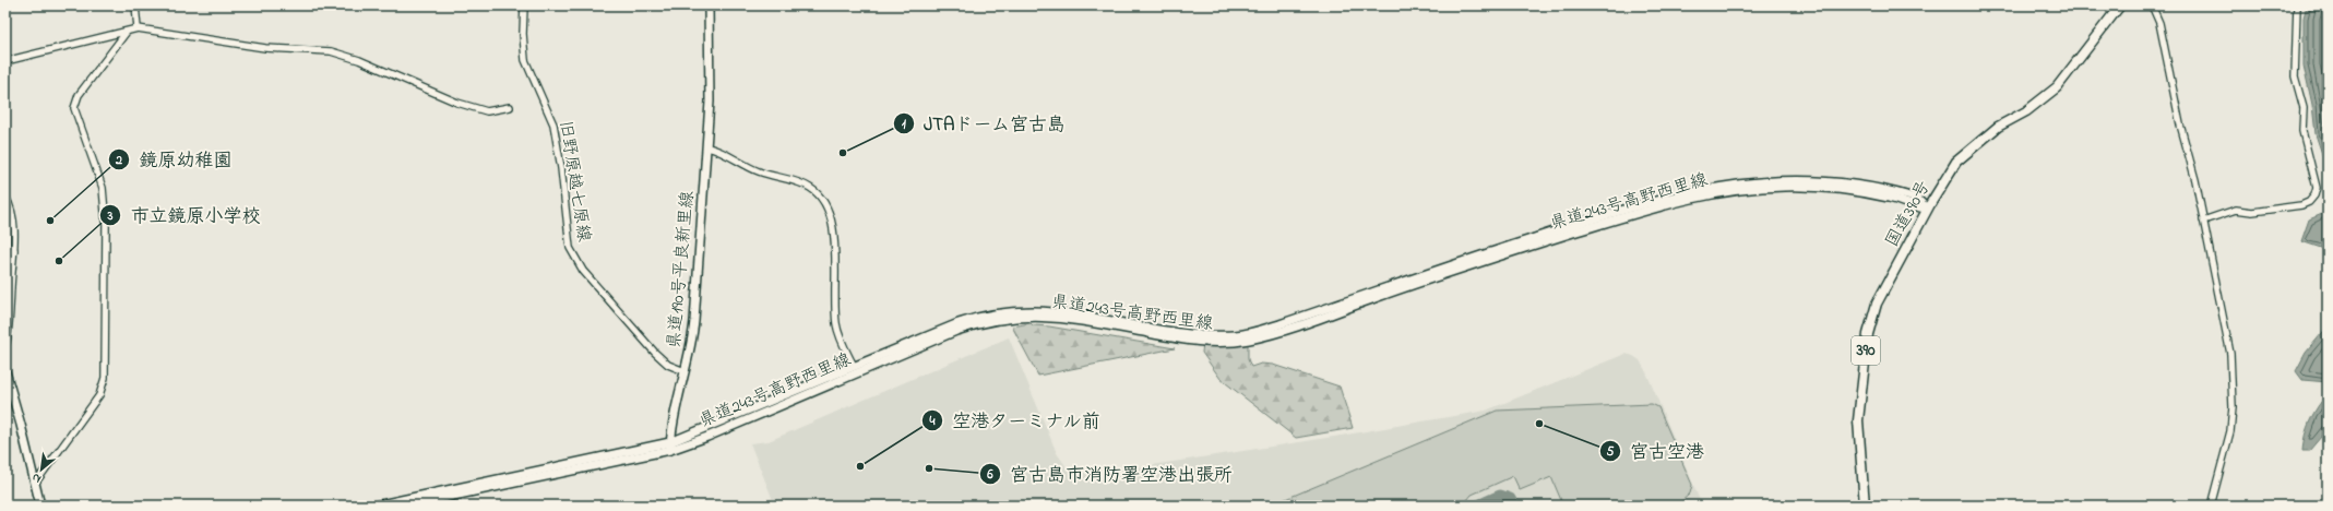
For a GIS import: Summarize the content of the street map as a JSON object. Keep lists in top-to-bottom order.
{
  "streets": {
    "highway": ["国道390号", "390"],
    "main road": ["県道243号高野西里線", "県道190号平良新里線"],
    "street": ["旧野原越七原線"]
  },
  "crossings": [
    ["旧野原越七原線", "県道190号平良新里線"],
    ["県道243号高野西里線", "国道390号"],
    ["県道243号高野西里線", "県道190号平良新里線"]
  ],
  "places": [
    "JTAドーム宮古島",
    "鏡原幼稚園",
    "市立鏡原小学校",
    "宮古空港",
    "空港ターミナル前",
    "宮古島市消防署空港出張所"
  ],
  "north": "bottom left"
}
